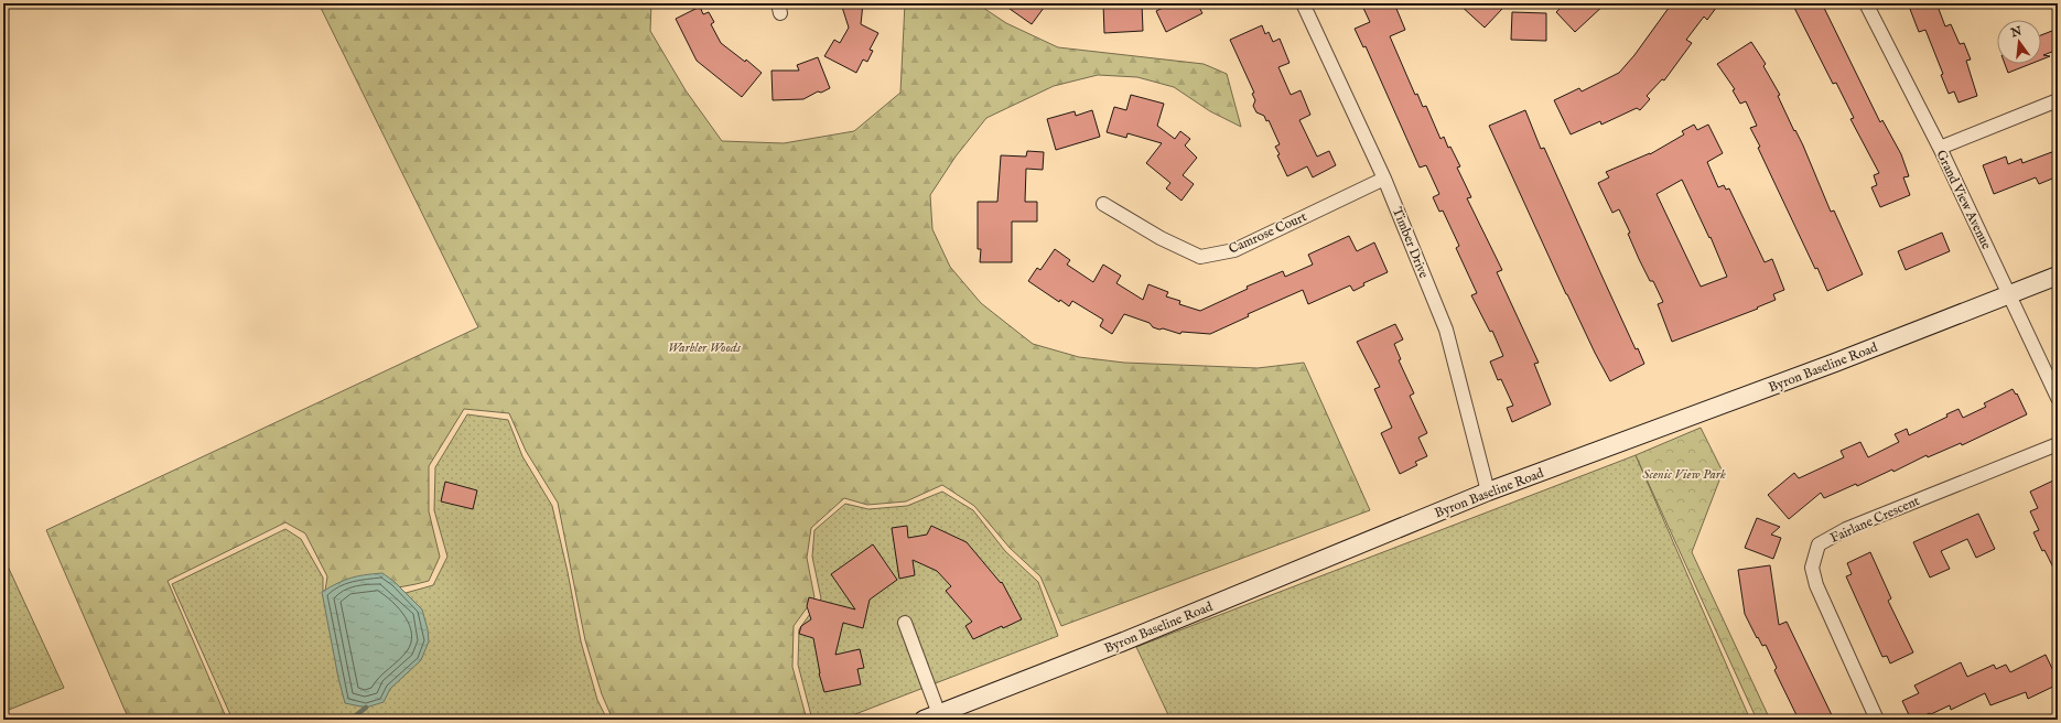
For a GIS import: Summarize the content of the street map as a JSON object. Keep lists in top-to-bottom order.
{
  "streets": {
    "main road": ["Byron Baseline Road"],
    "street": [
      "Grand View Avenue",
      "Camrose Court",
      "Timber Drive",
      "Fairlane Crescent"
    ]
  },
  "crossings": [
    ["Grand View Avenue", "Byron Baseline Road"],
    ["Camrose Court", "Timber Drive"],
    ["Timber Drive", "Byron Baseline Road"]
  ],
  "parks": ["Warbler Woods", "Scenic View Park"],
  "north": "top"
}
